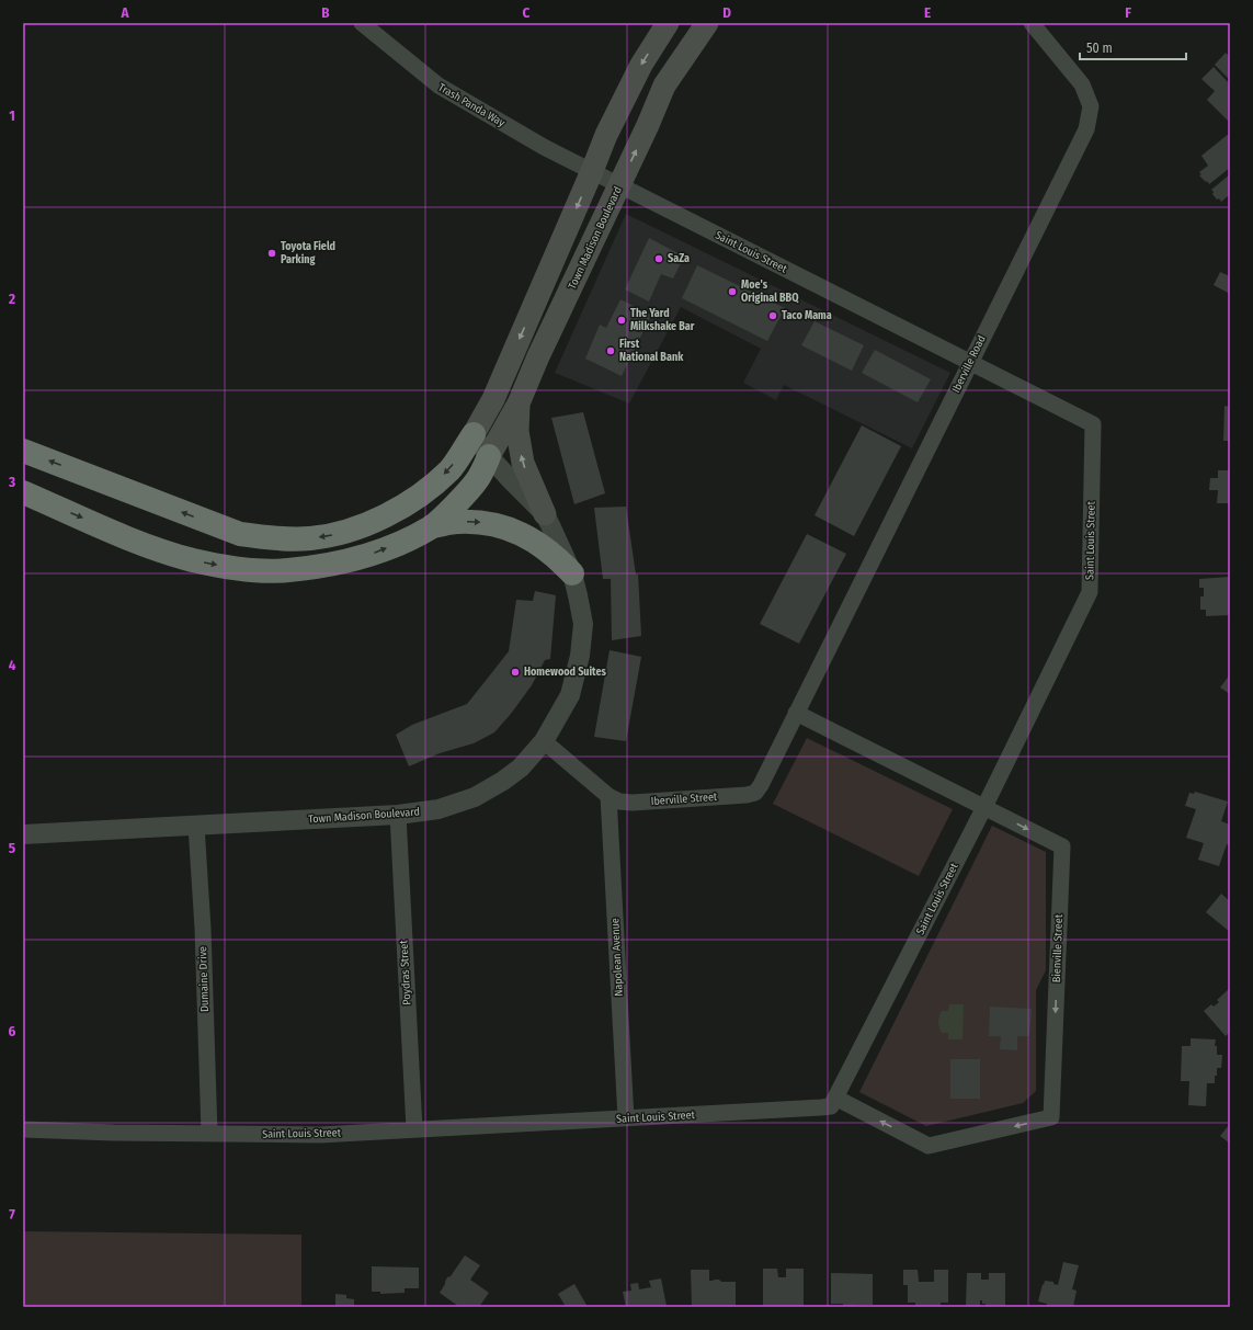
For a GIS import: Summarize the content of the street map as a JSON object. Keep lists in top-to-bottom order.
{
  "streets": {
    "main road": ["Town Madison Boulevard"],
    "street": [
      "Trash Panda Way",
      "Saint Louis Street",
      "Iberville Road",
      "Iberville Street",
      "Bienville Street",
      "Napolean Avenue",
      "Poydras Street",
      "Dumaine Drive"
    ]
  },
  "crossings": [
    ["Trash Panda Way", "Town Madison Boulevard"],
    ["Trash Panda Way", "Saint Louis Street"],
    ["Town Madison Boulevard", "Saint Louis Street"],
    ["Town Madison Boulevard", "Iberville Street"],
    ["Town Madison Boulevard", "Poydras Street"],
    ["Town Madison Boulevard", "Dumaine Drive"],
    ["Saint Louis Street", "Iberville Road"],
    ["Saint Louis Street", "Bienville Street"],
    ["Saint Louis Street", "Napolean Avenue"],
    ["Saint Louis Street", "Poydras Street"],
    ["Saint Louis Street", "Dumaine Drive"],
    ["Iberville Road", "Iberville Street"],
    ["Iberville Road", "Bienville Street"],
    ["Iberville Street", "Bienville Street"],
    ["Iberville Street", "Napolean Avenue"]
  ],
  "places": [
    "Toyota Field Parking",
    "SaZa",
    "Moe's Original BBQ",
    "Taco Mama",
    "The Yard Milkshake Bar",
    "First National Bank",
    "Homewood Suites"
  ],
  "scale_bar": "50 m",
  "grid": {
    "columns": [
      "A",
      "B",
      "C",
      "D",
      "E",
      "F"
    ],
    "rows": [
      "1",
      "2",
      "3",
      "4",
      "5",
      "6",
      "7"
    ]
  }
}
